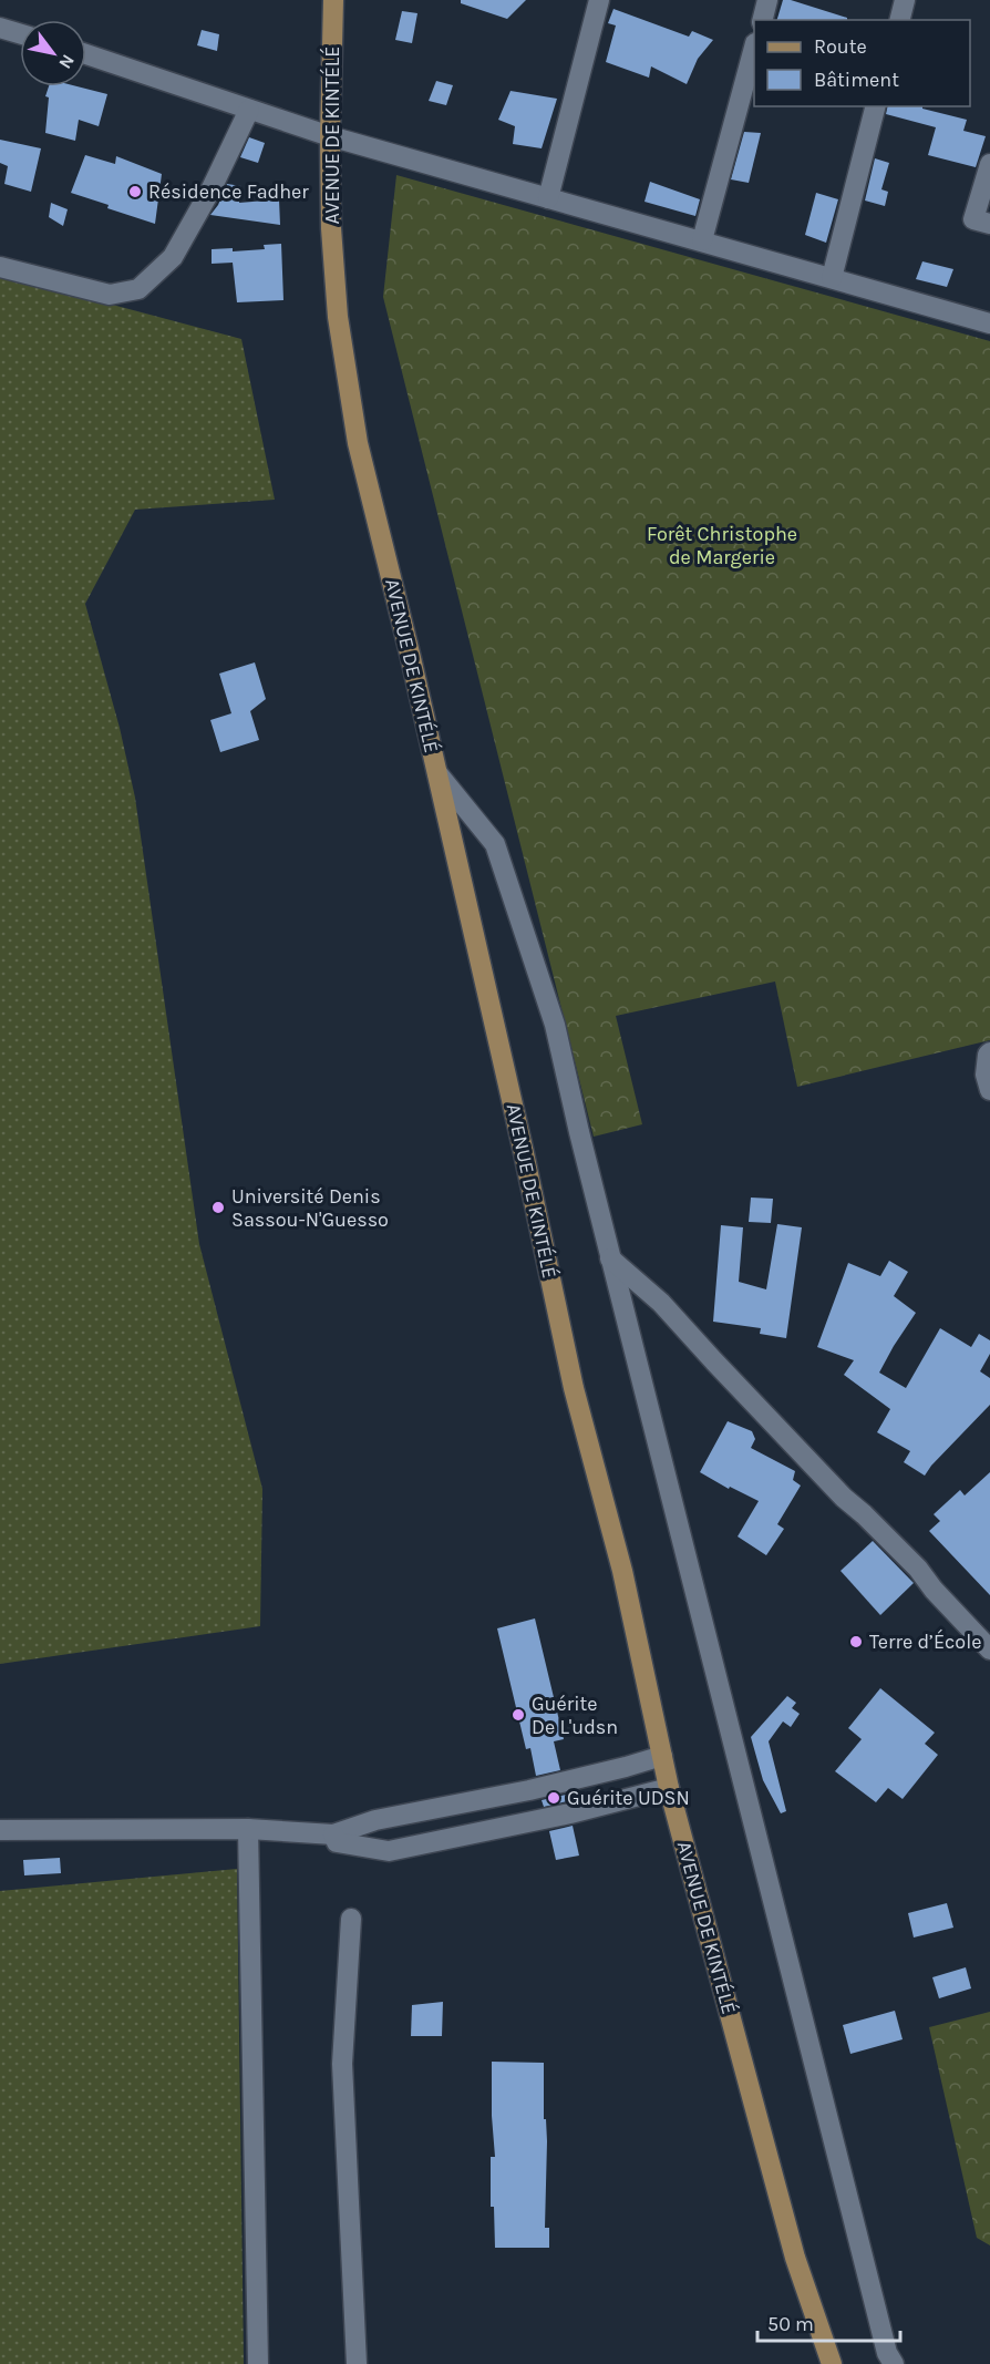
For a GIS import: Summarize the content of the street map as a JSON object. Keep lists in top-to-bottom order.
{
  "streets": {
    "main road": ["AVENUE DE KINTÉLÉ"]
  },
  "parks": ["Forêt Christophe de Margerie"],
  "places": [
    "Résidence Fadher",
    "Université Denis Sassou-N'Guesso",
    "Terre d’École",
    "Guérite De L'udsn",
    "Guérite UDSN"
  ],
  "legend": ["Route", "Bâtiment"],
  "scale_bar": "50 m",
  "north": "bottom right"
}
